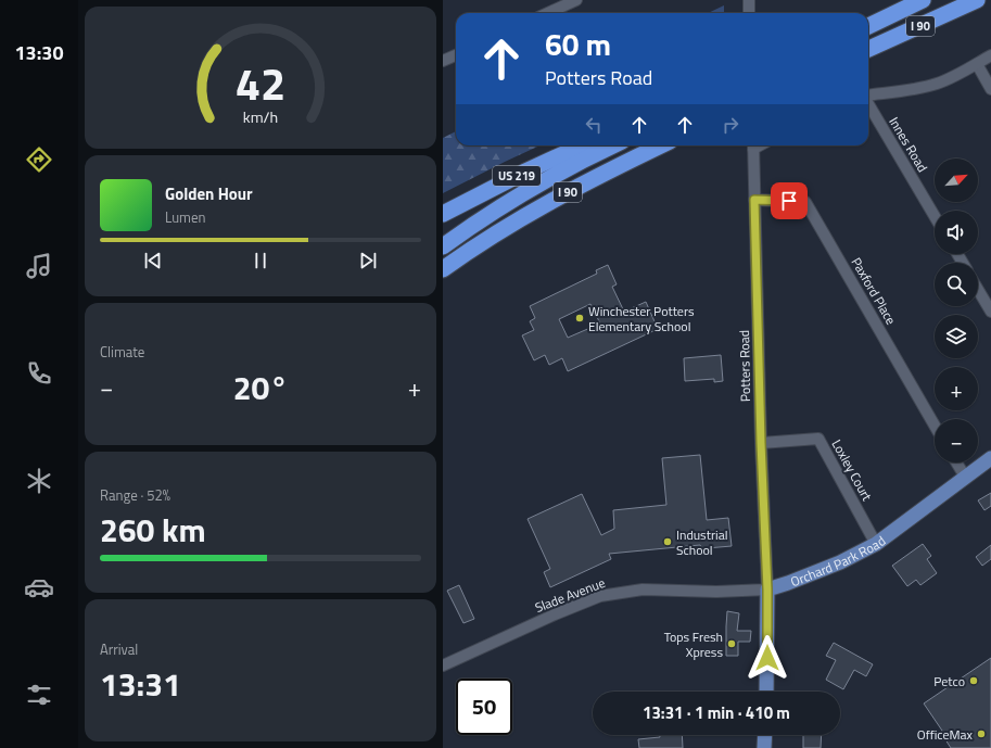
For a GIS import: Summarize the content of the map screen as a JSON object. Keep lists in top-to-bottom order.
{
  "streets": {
    "highway": ["I 90", "US 219"],
    "main road": ["Orchard Park Road"],
    "street": [
      "Innes Road",
      "Paxford Place",
      "Potters Road",
      "Loxley Court",
      "Slade Avenue"
    ]
  },
  "crossings": [
    ["Paxford Place", "Potters Road"],
    ["Potters Road", "Loxley Court"],
    ["Potters Road", "Orchard Park Road"],
    ["Potters Road", "Slade Avenue"],
    ["Loxley Court", "Orchard Park Road"],
    ["Orchard Park Road", "Slade Avenue"]
  ],
  "places": [
    "Winchester Potters Elementary School",
    "Industrial School",
    "Tops Fresh Xpress",
    "Petco",
    "OfficeMax"
  ],
  "north": "top right",
  "page": {
    "tabs": "13:30",
    "turn": ["60 m", "Potters Road"],
    "map_buttons": ["+", "−"],
    "song": ["Golden Hour", "Lumen"],
    "tile": [
      "Climate",
      ["Range · 52%", "260 km"],
      ["Arrival", "13:31"]
    ],
    "heat": ["−", "20°", "+"],
    "limit": "50",
    "trip": "13:31 · 1 min · 410 m",
    "gauge": ["42", "km/h"]
  }
}
